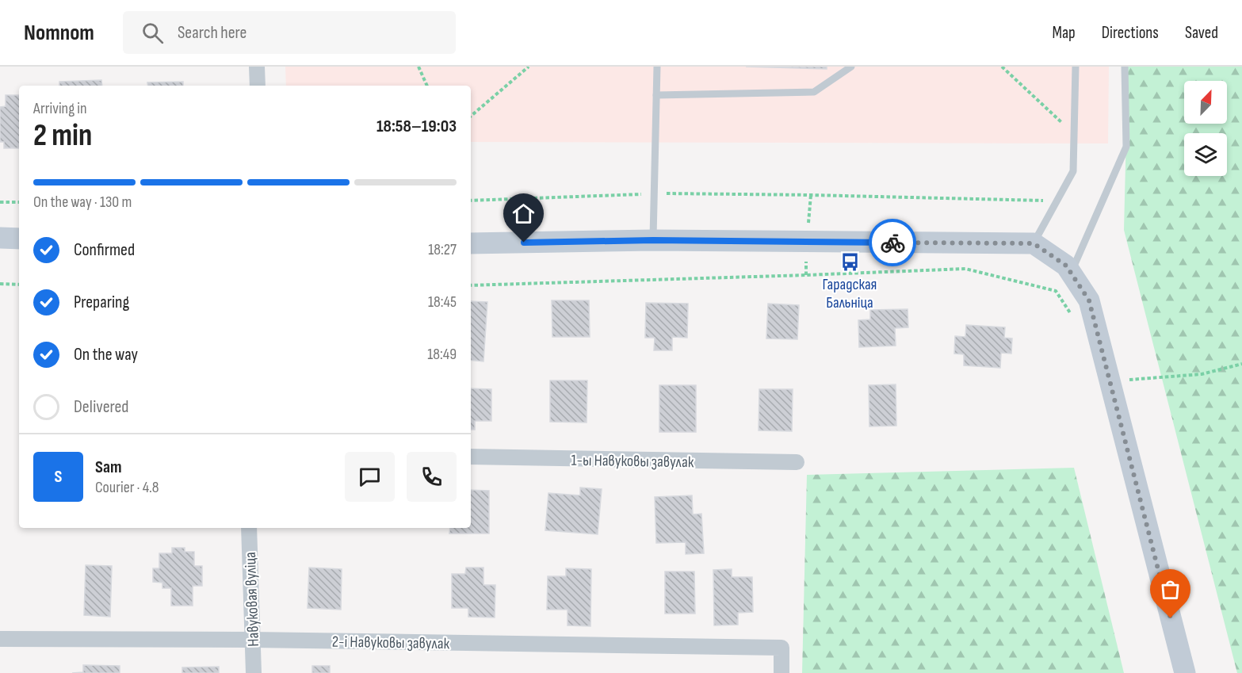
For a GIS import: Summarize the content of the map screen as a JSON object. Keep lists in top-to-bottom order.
{
  "streets": {
    "street": ["1-ы Навуковы завулак", "Навуковая вуліца", "2-і Навуковы завулак"]
  },
  "crossings": [
    ["Навуковая вуліца", "2-і Навуковы завулак"]
  ],
  "places": {
    "bus stop": ["Гарадская Бальніца"]
  },
  "north": "top right",
  "page": {
    "header": "Nomnom",
    "search": "Search here",
    "nav": ["Map", "Directions", "Saved"],
    "heading": ["2 min", "Arriving in", "18:58–19:03"],
    "panel": ["Sam", "Courier · 4.8"],
    "bar": "On the way · 130 m",
    "list": [
      ["Confirmed", "18:27"],
      ["Preparing", "18:45"],
      ["On the way", "18:49"],
      "Delivered"
    ],
    "round": "S"
  }
}
